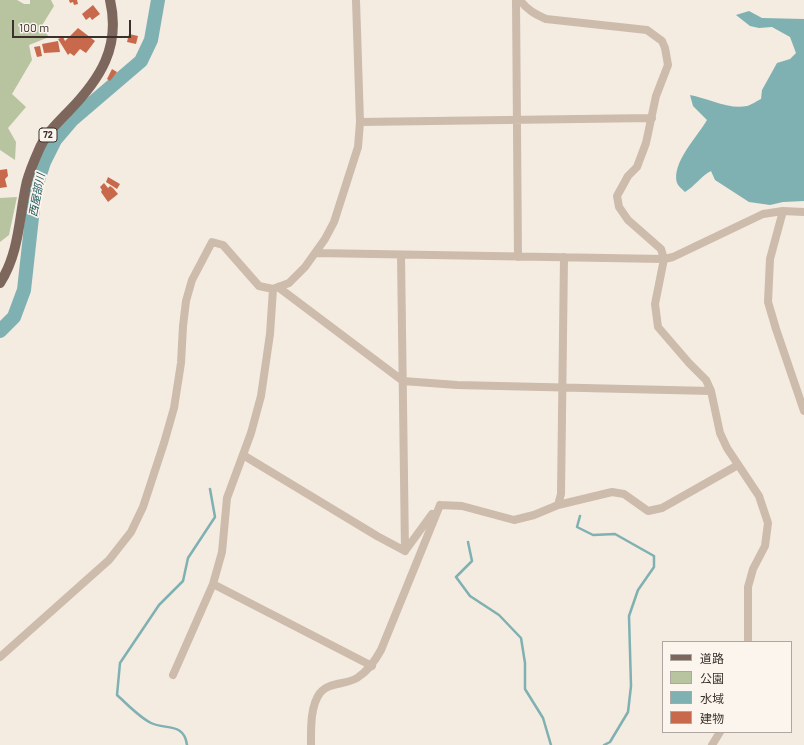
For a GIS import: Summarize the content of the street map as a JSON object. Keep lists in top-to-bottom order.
{
  "streets": {
    "main road": ["72"]
  },
  "water": ["西屋部川"],
  "legend": [
    "道路",
    "公園",
    "水域",
    "建物"
  ],
  "scale_bar": "100 m"
}
